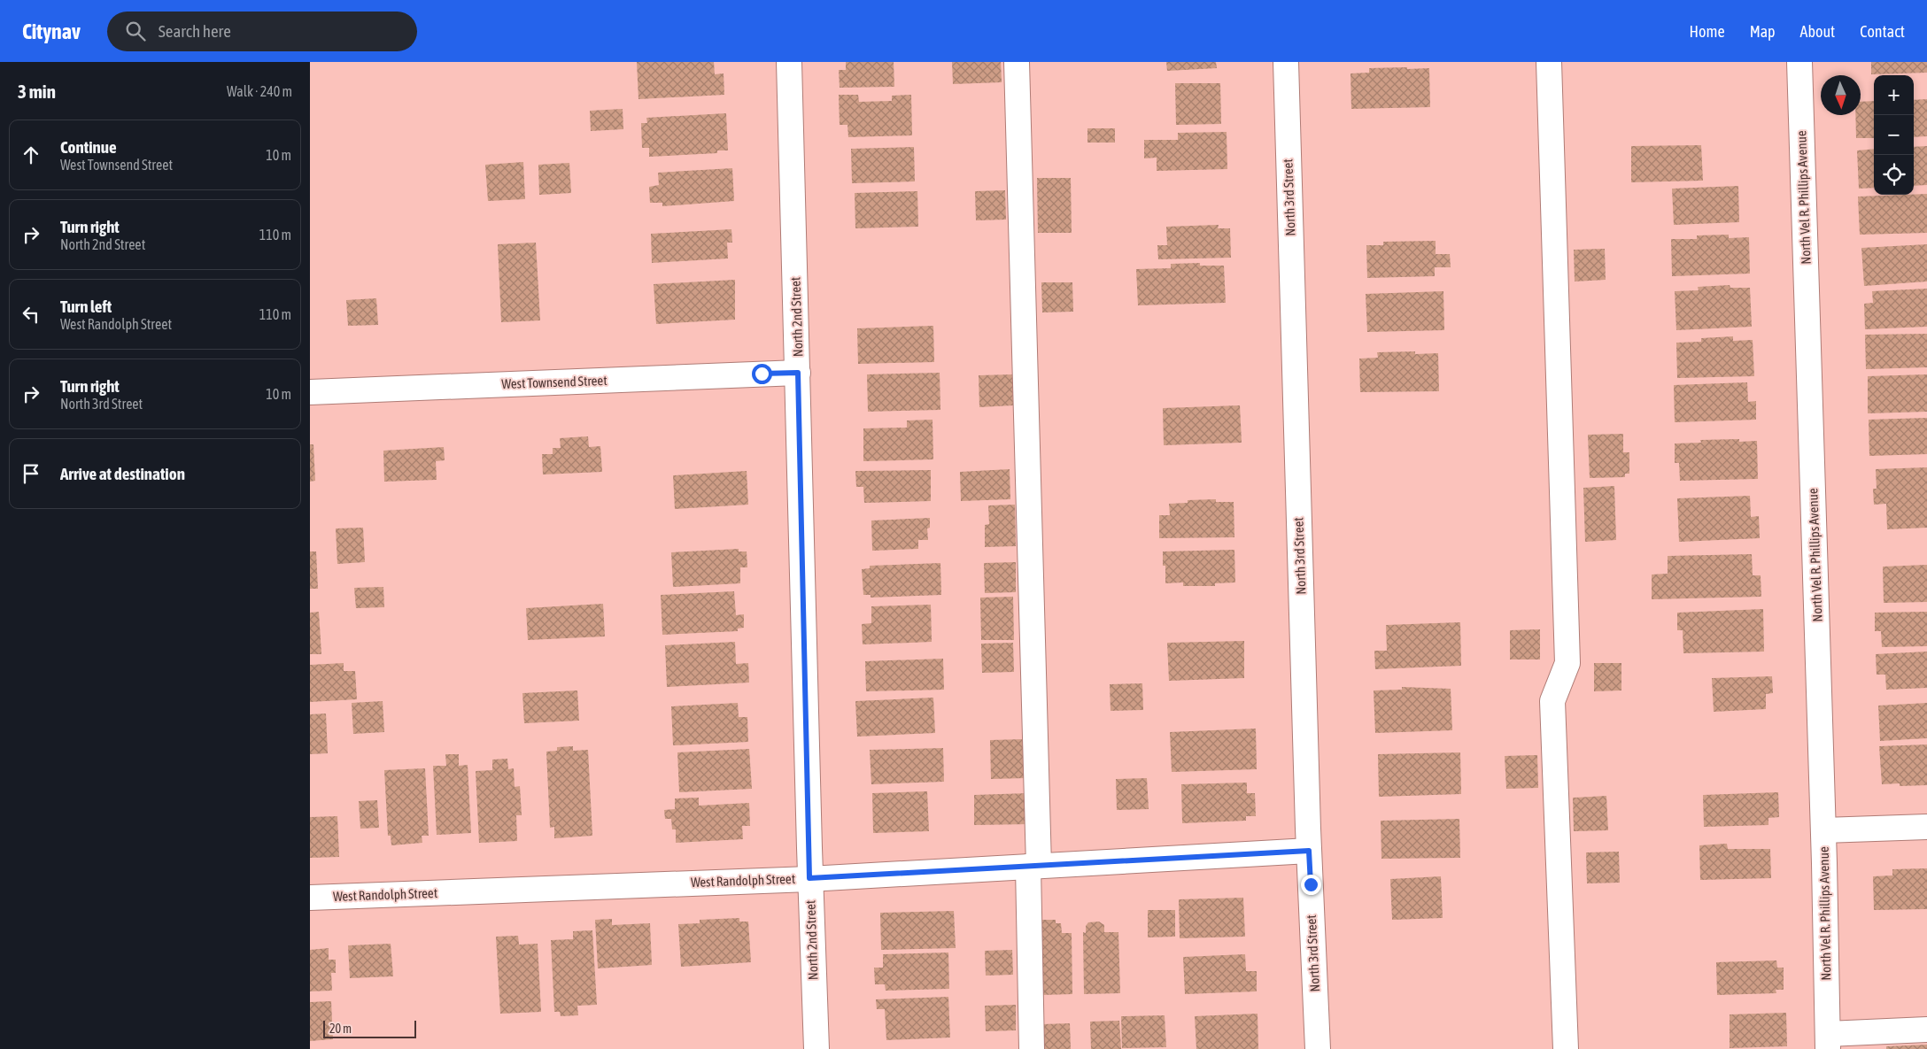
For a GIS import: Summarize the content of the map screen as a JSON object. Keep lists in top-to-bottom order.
{
  "streets": {
    "street": [
      "North 3rd Street",
      "North Vel R. Phillips Avenue",
      "North 2nd Street",
      "West Townsend Street",
      "West Randolph Street"
    ]
  },
  "crossings": [
    ["North 3rd Street", "West Randolph Street"],
    ["North 2nd Street", "West Townsend Street"],
    ["North 2nd Street", "West Randolph Street"]
  ],
  "scale_bar": "20 m",
  "north": "bottom",
  "page": {
    "header": "Citynav",
    "search": "Search here",
    "nav": [
      "Home",
      "Map",
      "About",
      "Contact"
    ],
    "heading": ["3 min", "Walk · 240 m"],
    "map_buttons": ["+", "−"],
    "list": [
      ["Continue", "West Townsend Street", "10 m"],
      ["Turn right", "North 2nd Street", "110 m"],
      ["Turn left", "West Randolph Street", "110 m"],
      ["Turn right", "North 3rd Street", "10 m"],
      "Arrive at destination"
    ],
    "scale": "20 m"
  }
}
